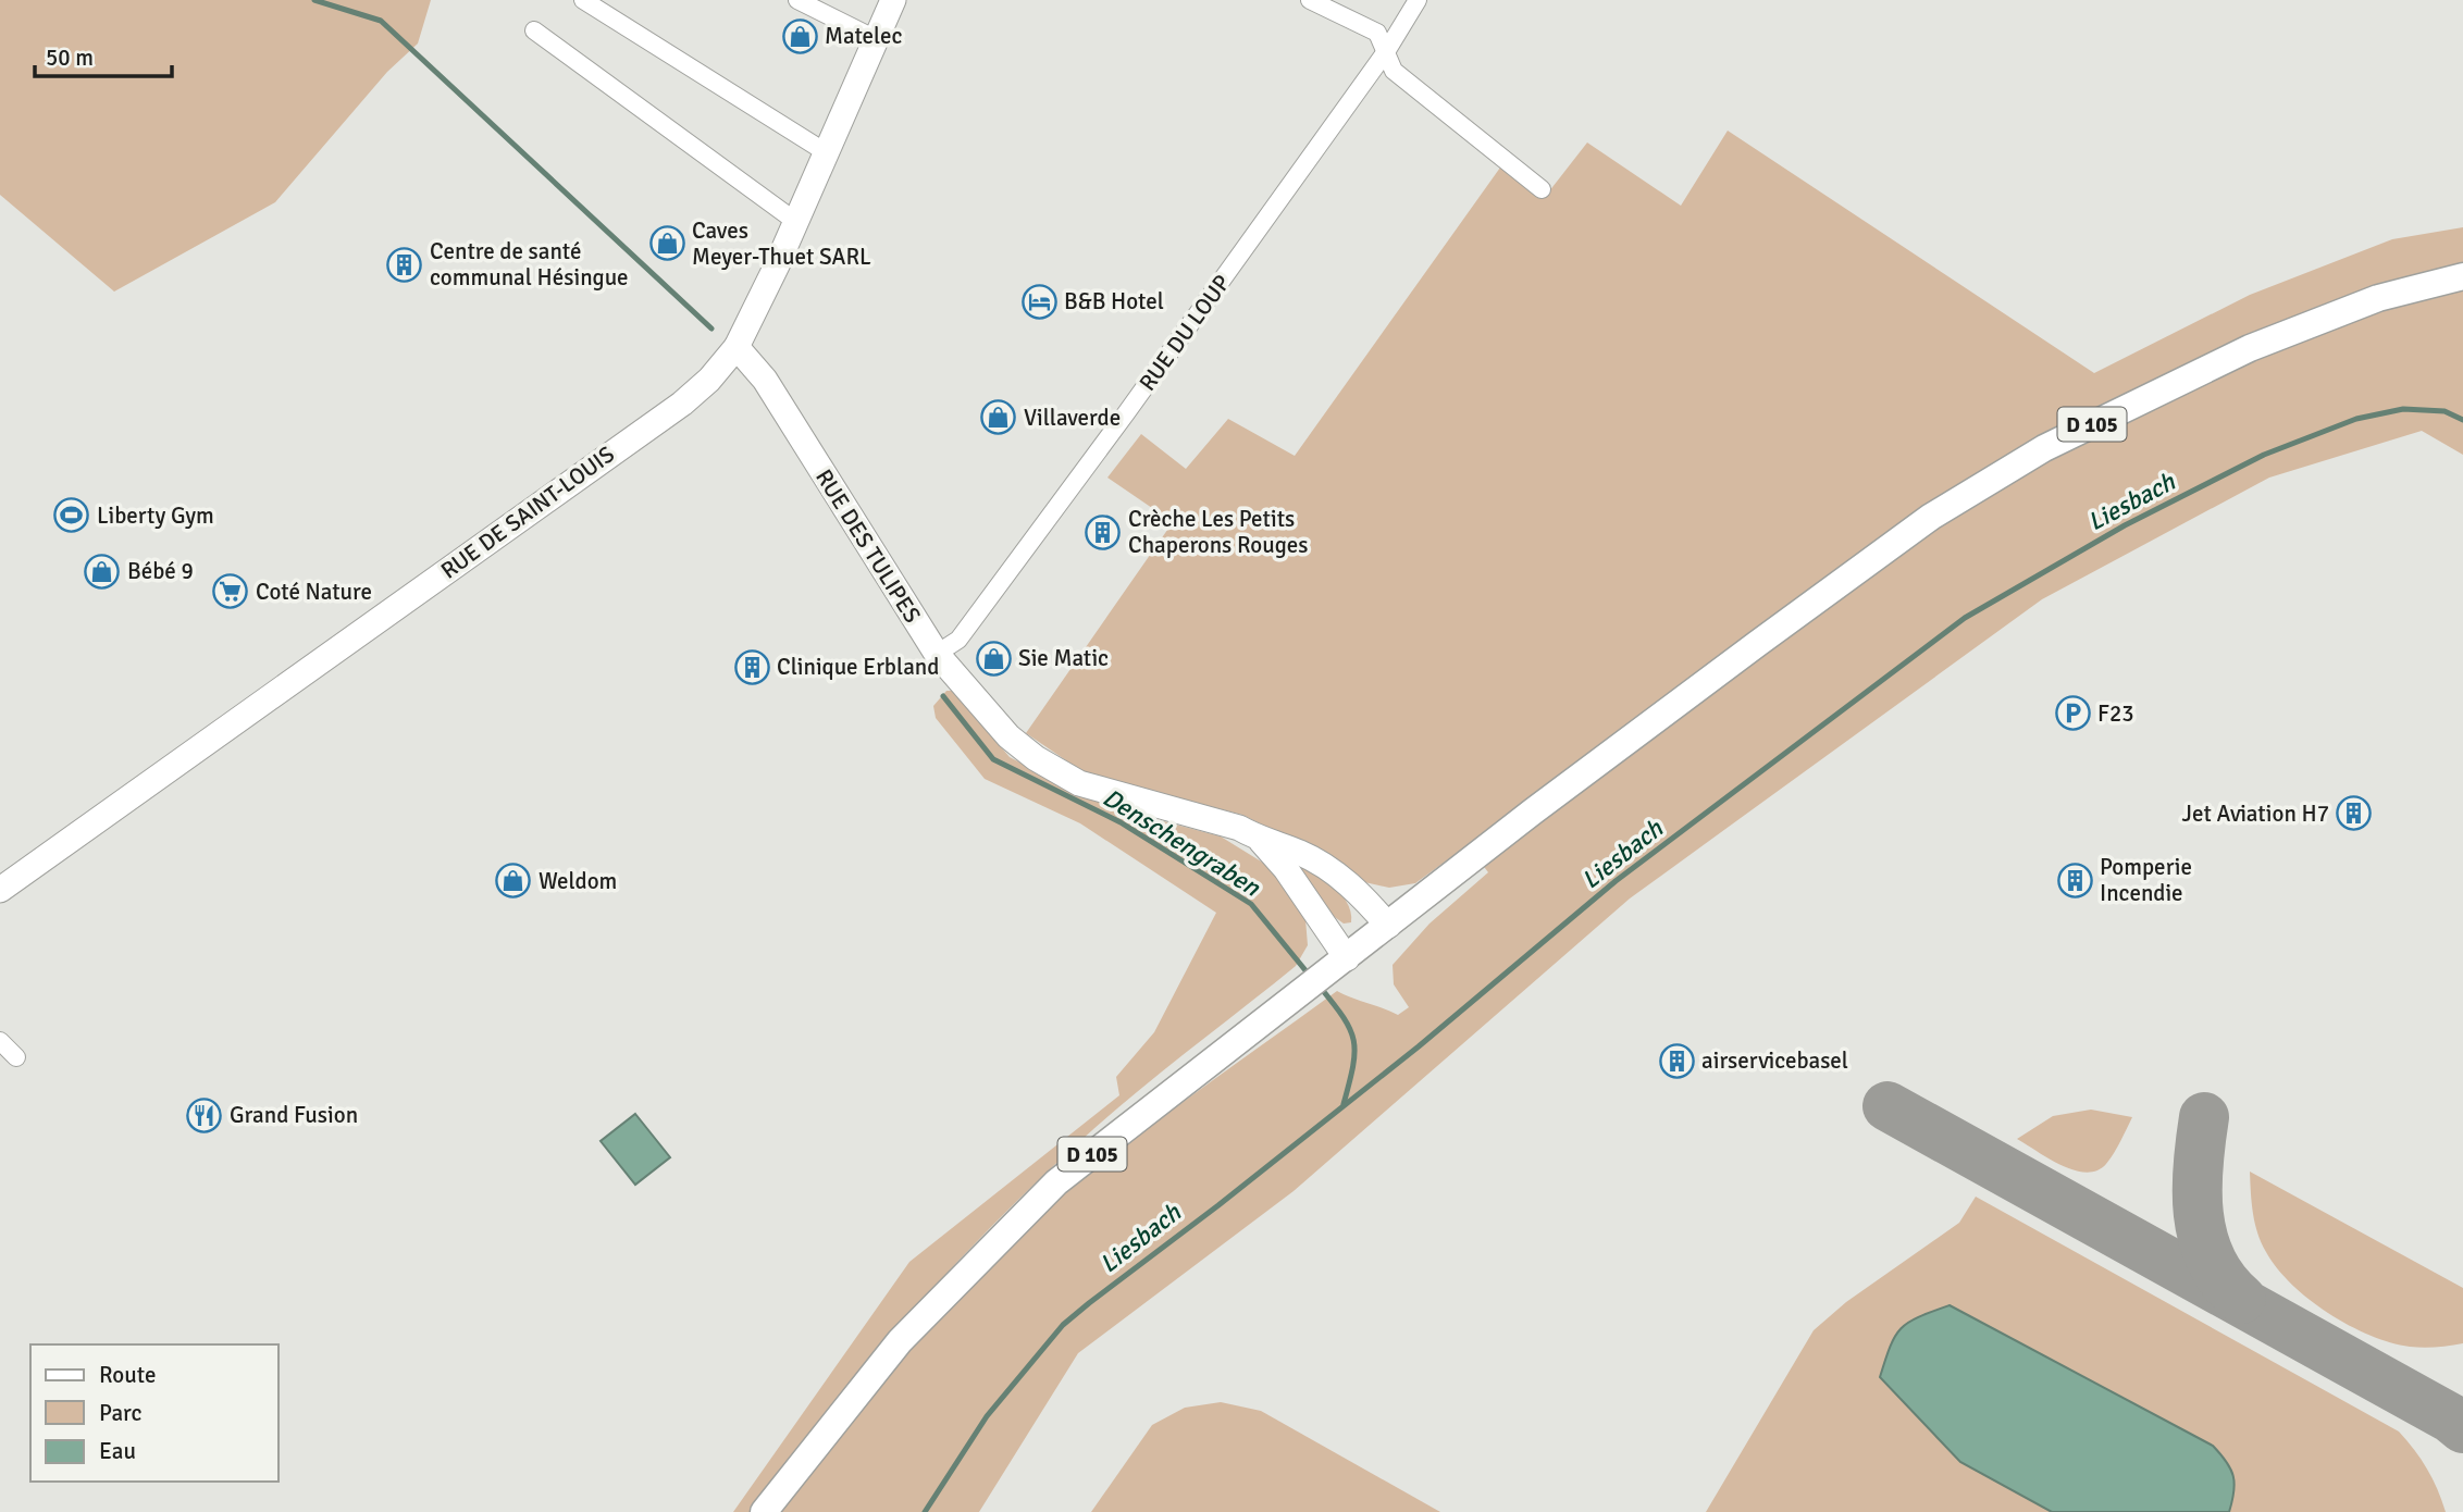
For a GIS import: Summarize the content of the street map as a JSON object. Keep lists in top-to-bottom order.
{
  "streets": {
    "main road": ["D 105", "RUE DE SAINT-LOUIS", "RUE DES TULIPES"],
    "street": ["RUE DU LOUP"]
  },
  "crossings": [
    ["RUE DU LOUP", "RUE DES TULIPES"],
    ["D 105", "RUE DES TULIPES"],
    ["RUE DE SAINT-LOUIS", "RUE DES TULIPES"]
  ],
  "water": ["Liesbach", "Denschengraben"],
  "places": {
    "shop": [
      "Matelec",
      "Caves Meyer-Thuet SARL",
      "Villaverde",
      "Bébé 9",
      "Sie Matic",
      "Weldom"
    ],
    "building": [
      "Centre de santé communal Hésingue",
      "Crèche Les Petits Chaperons Rouges",
      "Clinique Erbland",
      "Jet Aviation H7",
      "Pomperie Incendie",
      "airservicebasel"
    ],
    "hotel": ["B&B Hotel"],
    "sports": ["Liberty Gym"],
    "supermarket": ["Coté Nature"],
    "parking": ["F23"],
    "restaurant": ["Grand Fusion"]
  },
  "legend": ["Route", "Parc", "Eau"],
  "scale_bar": "50 m"
}
